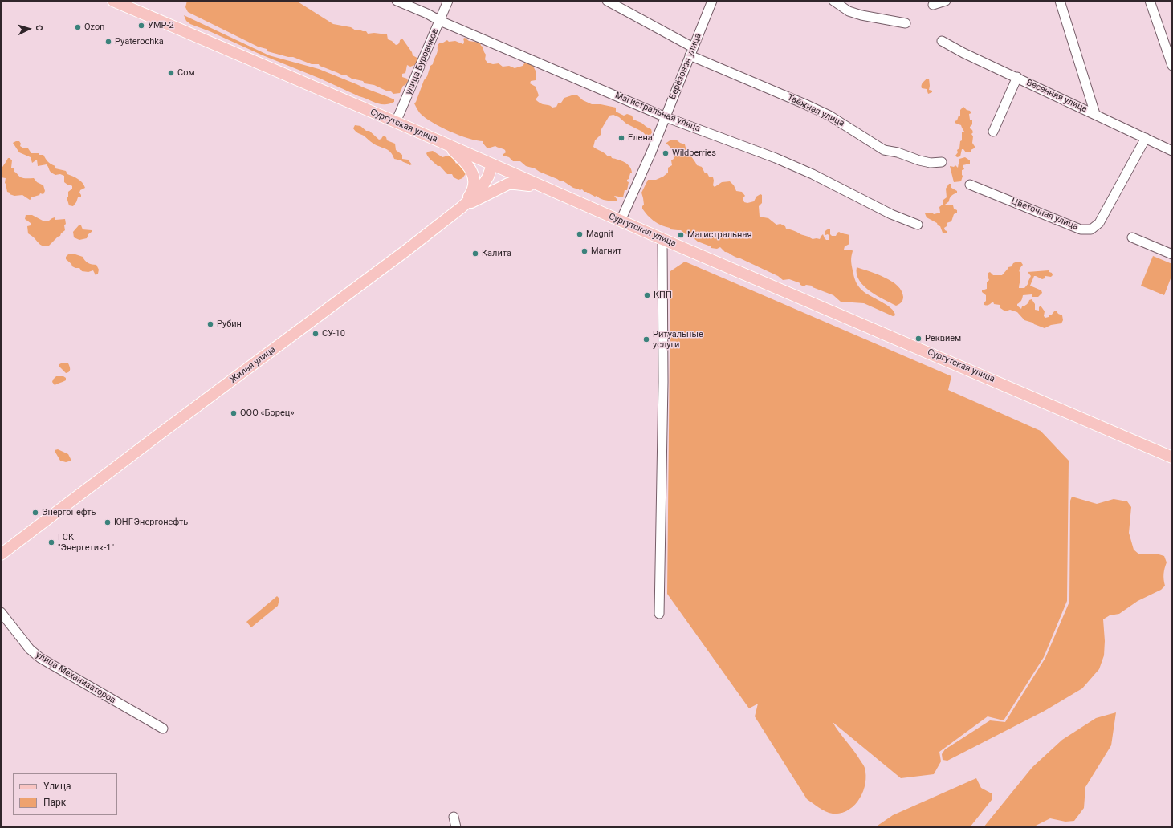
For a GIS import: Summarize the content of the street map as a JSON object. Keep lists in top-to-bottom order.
{
  "streets": {
    "main road": ["Сургутская улица", "Жилая улица"],
    "street": [
      "улица Буровиков",
      "Берёзовая улица",
      "Весенняя улица",
      "Таёжная улица",
      "Магистральная улица",
      "Цветочная улица",
      "улица Механизаторов"
    ]
  },
  "crossings": [
    ["улица Буровиков", "Магистральная улица"],
    ["улица Буровиков", "Сургутская улица"],
    ["Берёзовая улица", "Таёжная улица"],
    ["Берёзовая улица", "Магистральная улица"],
    ["Берёзовая улица", "Сургутская улица"],
    ["Весенняя улица", "Цветочная улица"],
    ["Сургутская улица", "Жилая улица"]
  ],
  "places": [
    "УМР-2",
    "Ozon",
    "Pyaterochka",
    "Сом",
    "Елена",
    "Wildberries",
    "Magnit",
    "Магистральная",
    "Магнит",
    "Калита",
    "КПП",
    "Рубин",
    "СУ-10",
    "Реквием",
    "Ритуальные услуги",
    "ООО «Борец»",
    "Энергонефть",
    "ЮНГ-Энергонефть",
    "ГСК \"Энергетик-1\""
  ],
  "legend": ["Улица", "Парк"],
  "north": "right"
}
